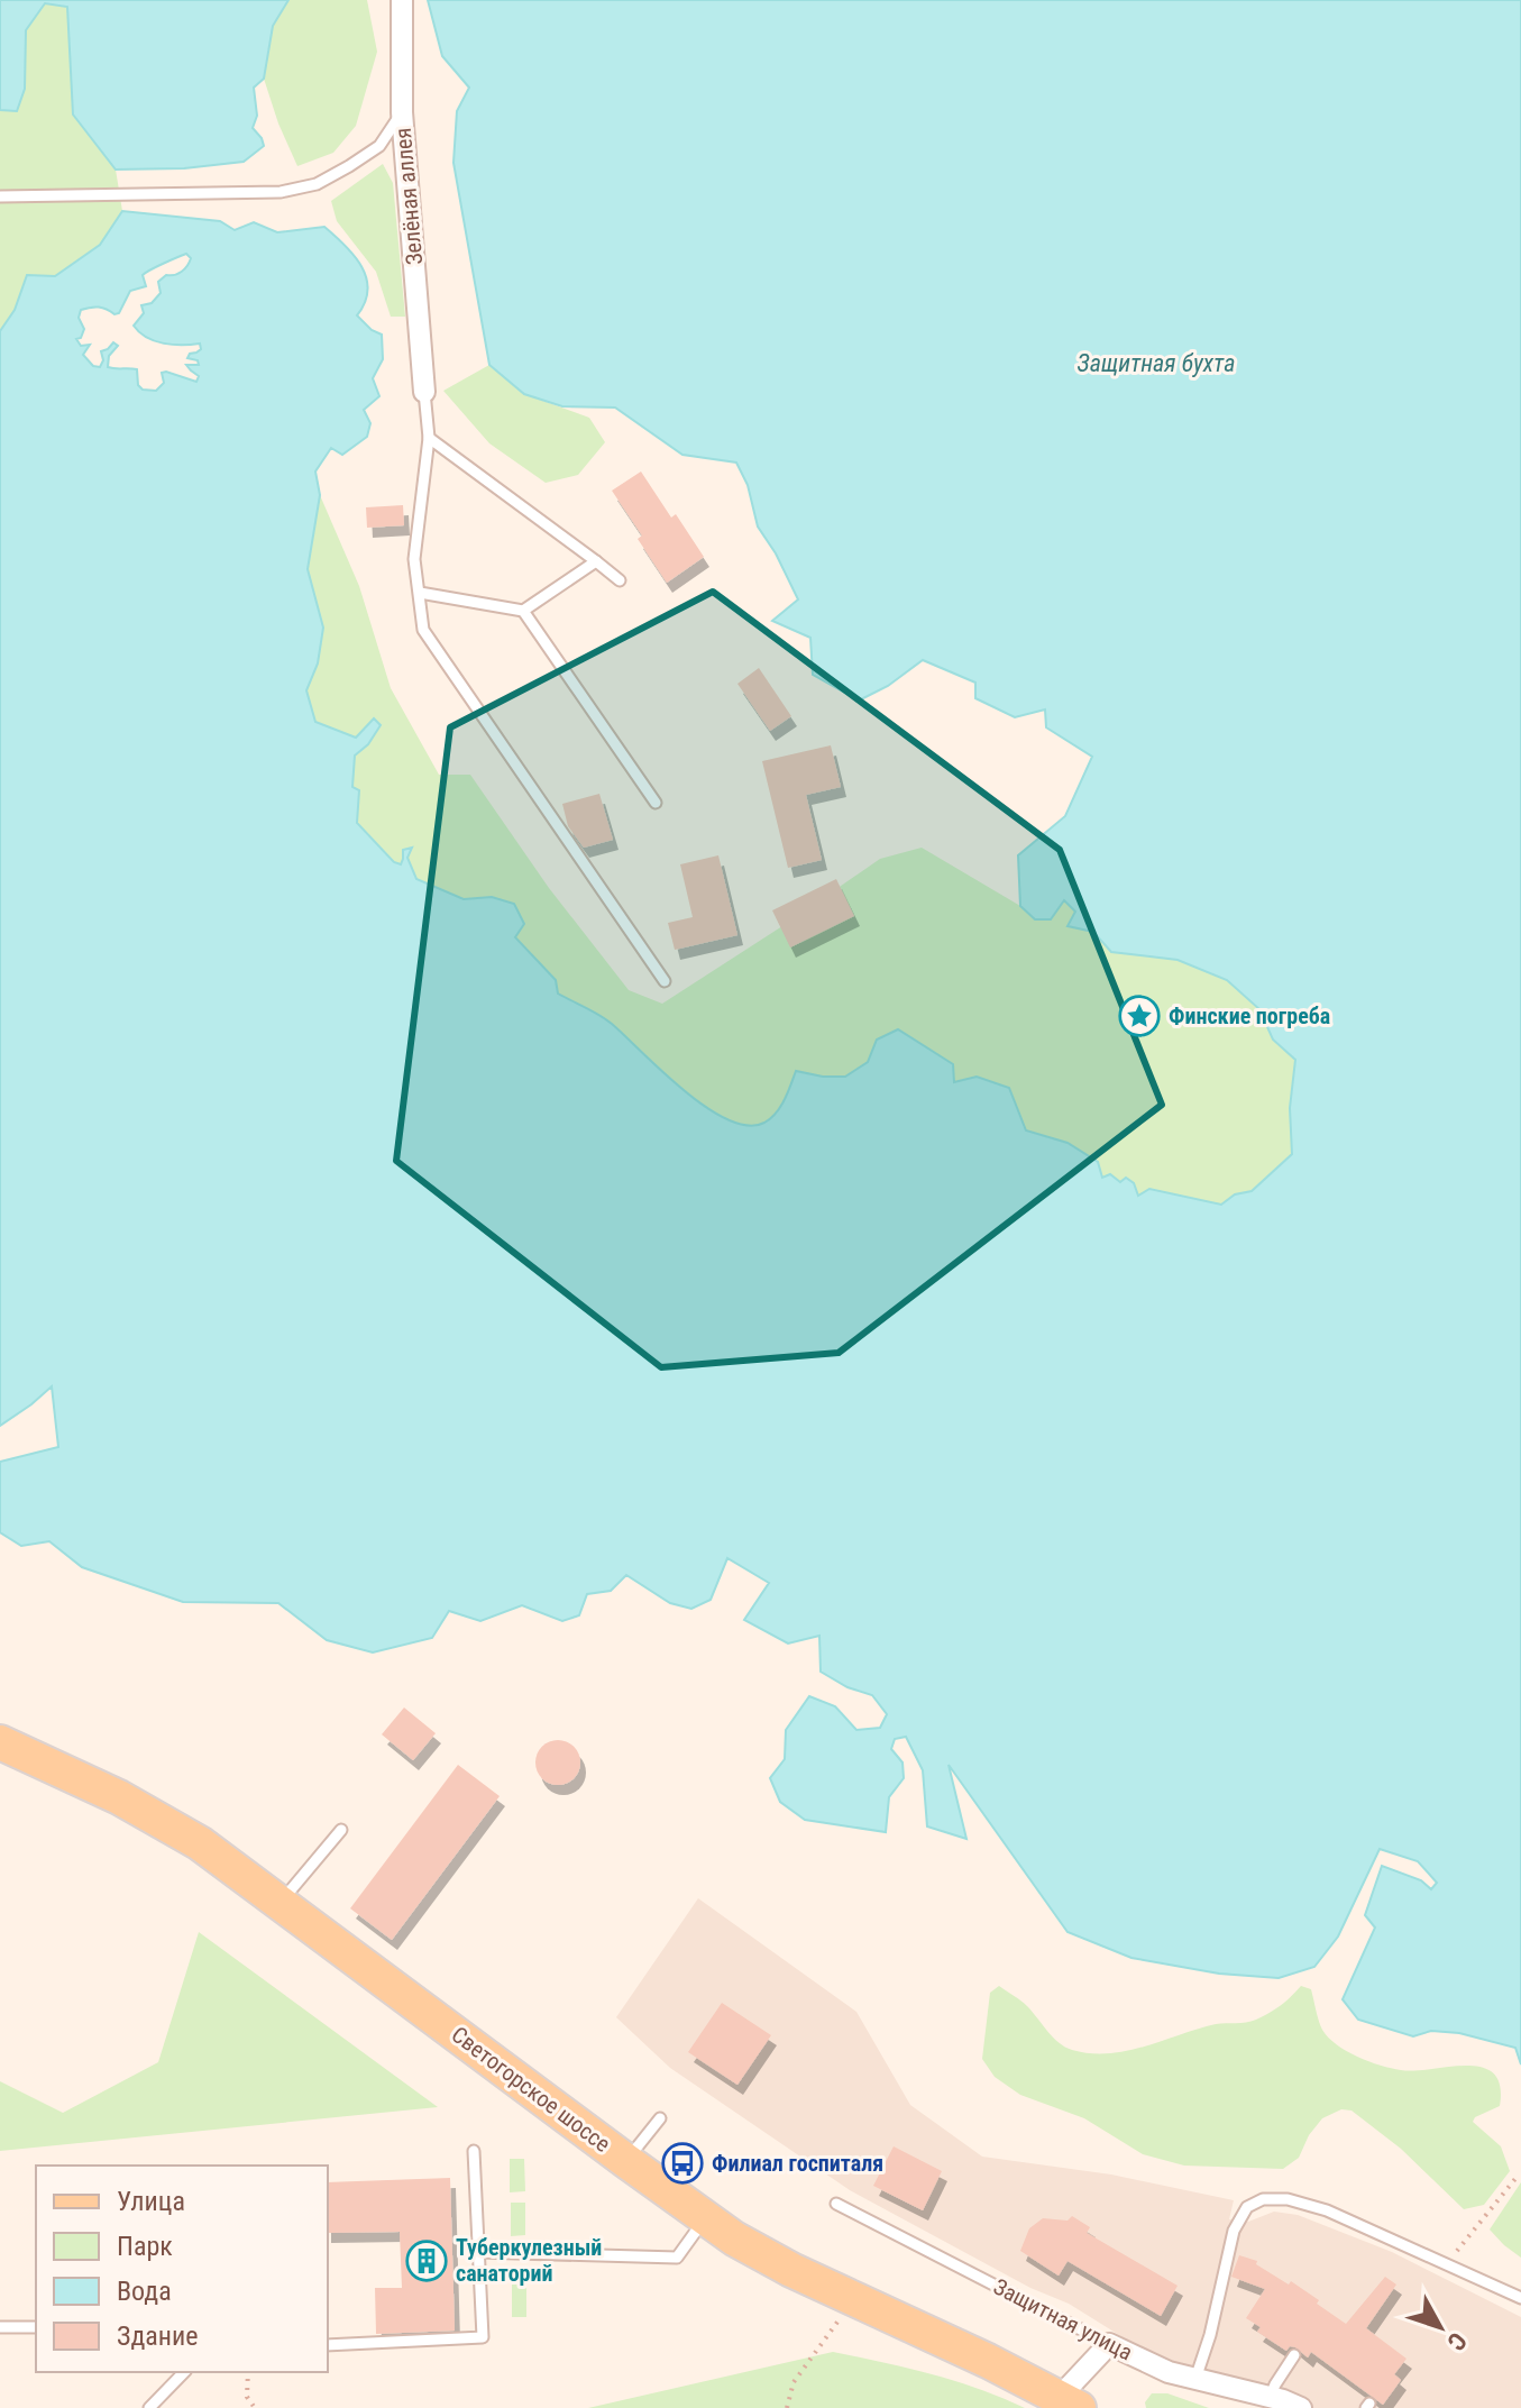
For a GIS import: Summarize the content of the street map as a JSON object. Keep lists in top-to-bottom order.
{
  "streets": {
    "main road": ["Светогорское шоссе"],
    "street": ["Зелёная аллея", "Защитная улица"]
  },
  "water": ["Защитная бухта"],
  "places": {
    "place": ["Финские погреба"],
    "bus stop": ["Филиал госпиталя"],
    "building": ["Туберкулезный санаторий"]
  },
  "legend": [
    "Улица",
    "Парк",
    "Вода",
    "Здание"
  ],
  "north": "bottom right"
}
